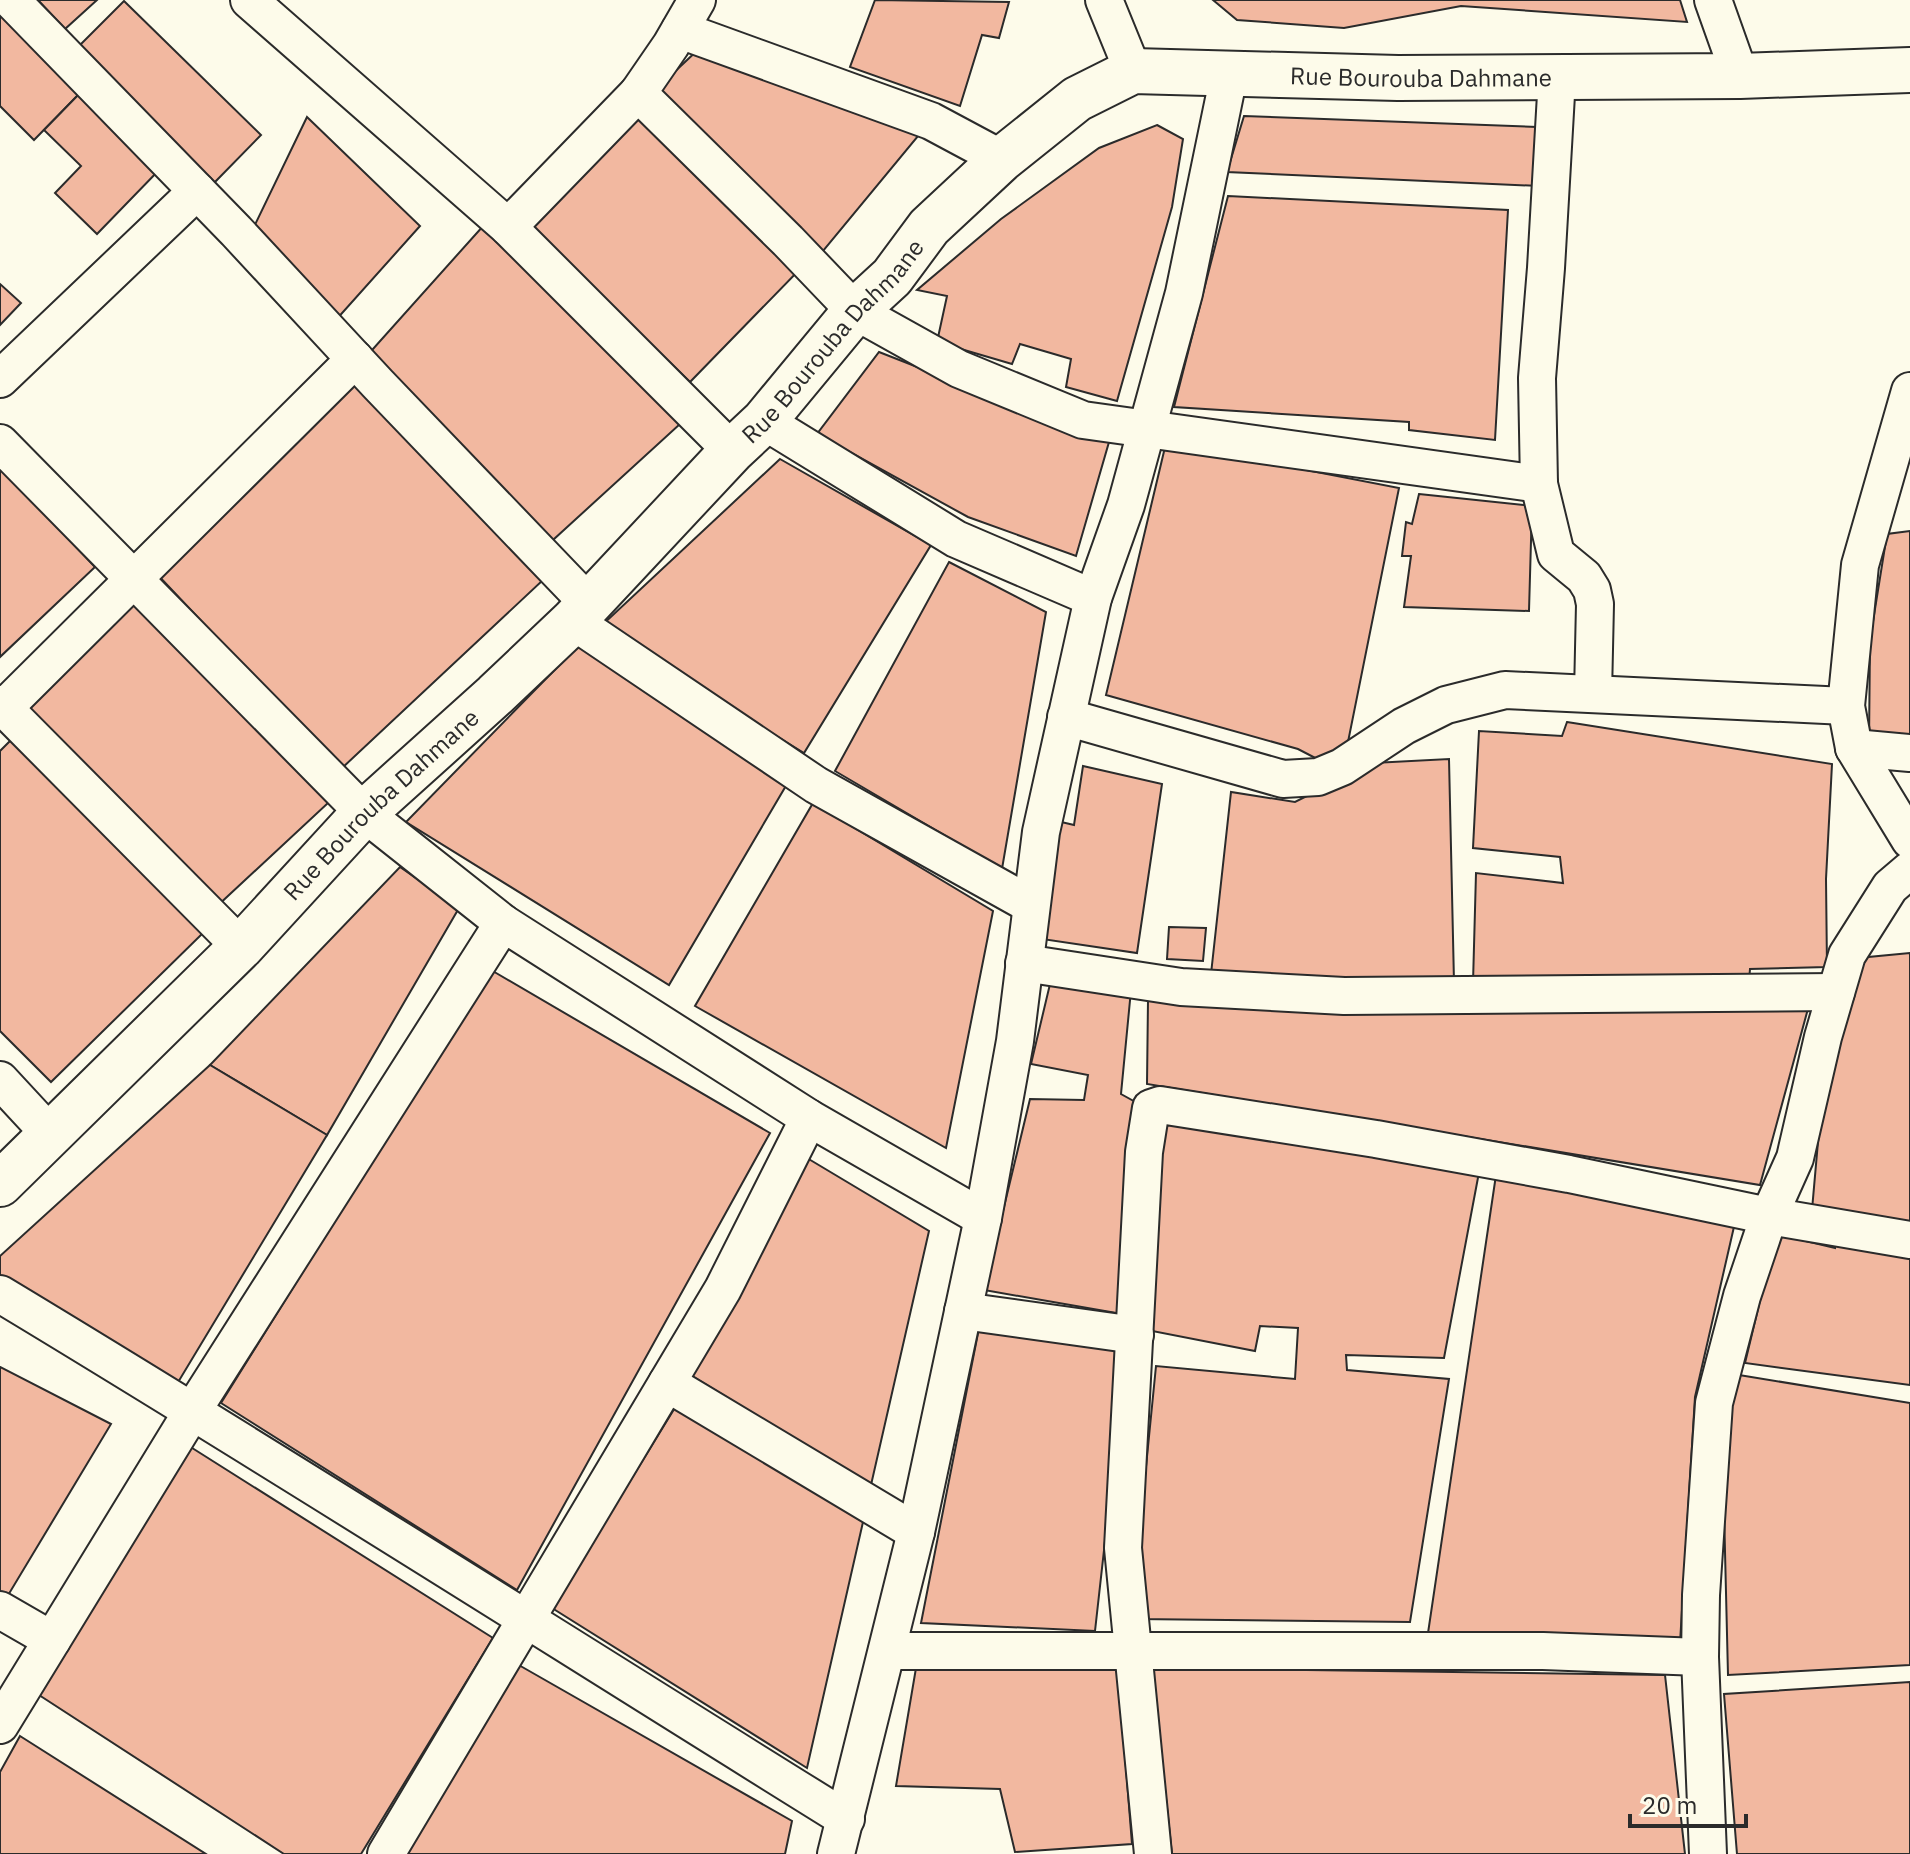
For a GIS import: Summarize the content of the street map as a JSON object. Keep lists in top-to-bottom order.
{
  "streets": {
    "street": ["Rue Bourouba Dahmane"]
  },
  "scale_bar": "20 m"
}
